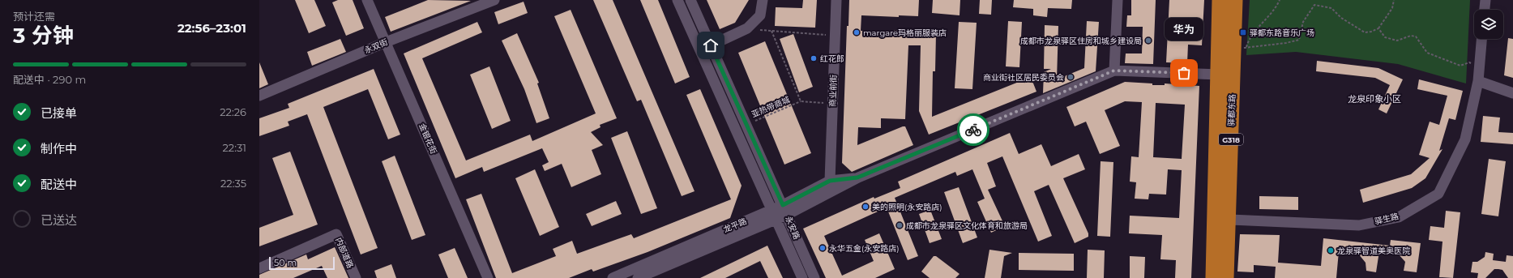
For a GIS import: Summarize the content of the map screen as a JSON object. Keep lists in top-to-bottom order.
{
  "streets": {
    "highway": ["驿都东路", "G318"],
    "street": [
      "永双街",
      "商业前街",
      "金银花街",
      "驿生路",
      "龙平路",
      "永安路",
      "内部道路"
    ],
    "path": ["亚热带商城"]
  },
  "crossings": [
    ["永双街", "金银花街"],
    ["商业前街", "龙平路"],
    ["亚热带商城", "永安路"],
    ["驿都东路", "驿生路"],
    ["驿都东路", "龙平路"],
    ["龙平路", "永安路"]
  ],
  "districts": ["龙泉印象小区"],
  "places": {
    "other": [
      "margare玛格丽服装店",
      "成都市龙泉驿区住房和城乡建设局",
      "红花郎",
      "华为",
      "商业街社区居民委员会",
      "美的照明(永安路店)",
      "成都市龙泉驿区文化体育和旅游局",
      "永华五金(永安路店)",
      "龙泉驿智道美奥医院"
    ],
    "transit": ["驿都东路音乐广场"]
  },
  "scale_bar": "50 m",
  "page": {
    "heading": ["3 分钟", "预计还需", "22:56–23:01"],
    "bubble": "华为",
    "bar": "配送中 · 290 m",
    "list": [
      ["已接单", "22:26"],
      ["制作中", "22:31"],
      ["配送中", "22:35"],
      "已送达"
    ],
    "scale": "50 m"
  }
}
